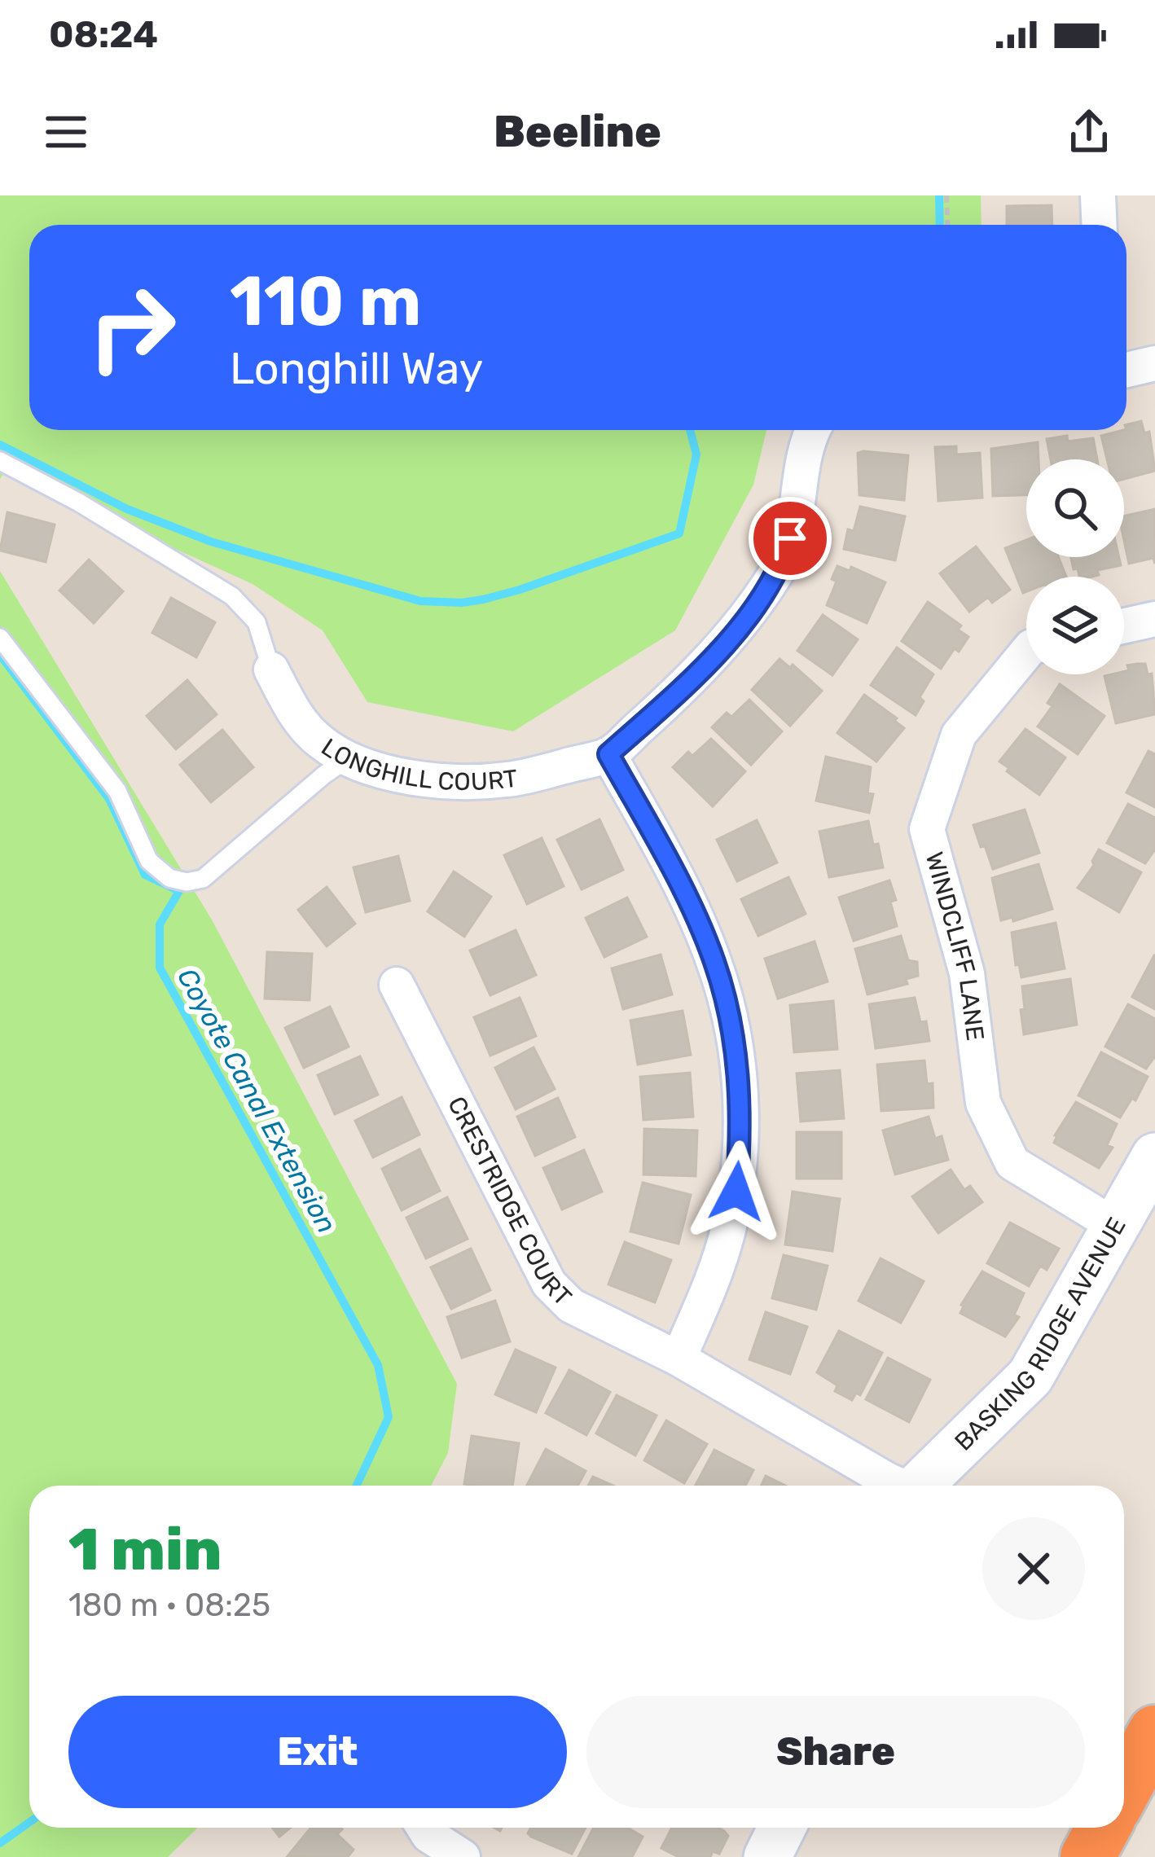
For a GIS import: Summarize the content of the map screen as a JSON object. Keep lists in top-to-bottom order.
{
  "streets": {
    "street": [
      "LONGHILL COURT",
      "WINDCLIFF LANE",
      "CRESTRIDGE COURT",
      "BASKING RIDGE AVENUE"
    ]
  },
  "crossings": [
    ["WINDCLIFF LANE", "BASKING RIDGE AVENUE"]
  ],
  "water": ["Coyote Canal Extension"],
  "page": {
    "status": "08:24",
    "header": "Beeline",
    "turn": ["110 m", "Longhill Way"],
    "heading": ["1 min", "180 m · 08:25"],
    "buttons": ["Exit", "Share"]
  }
}
